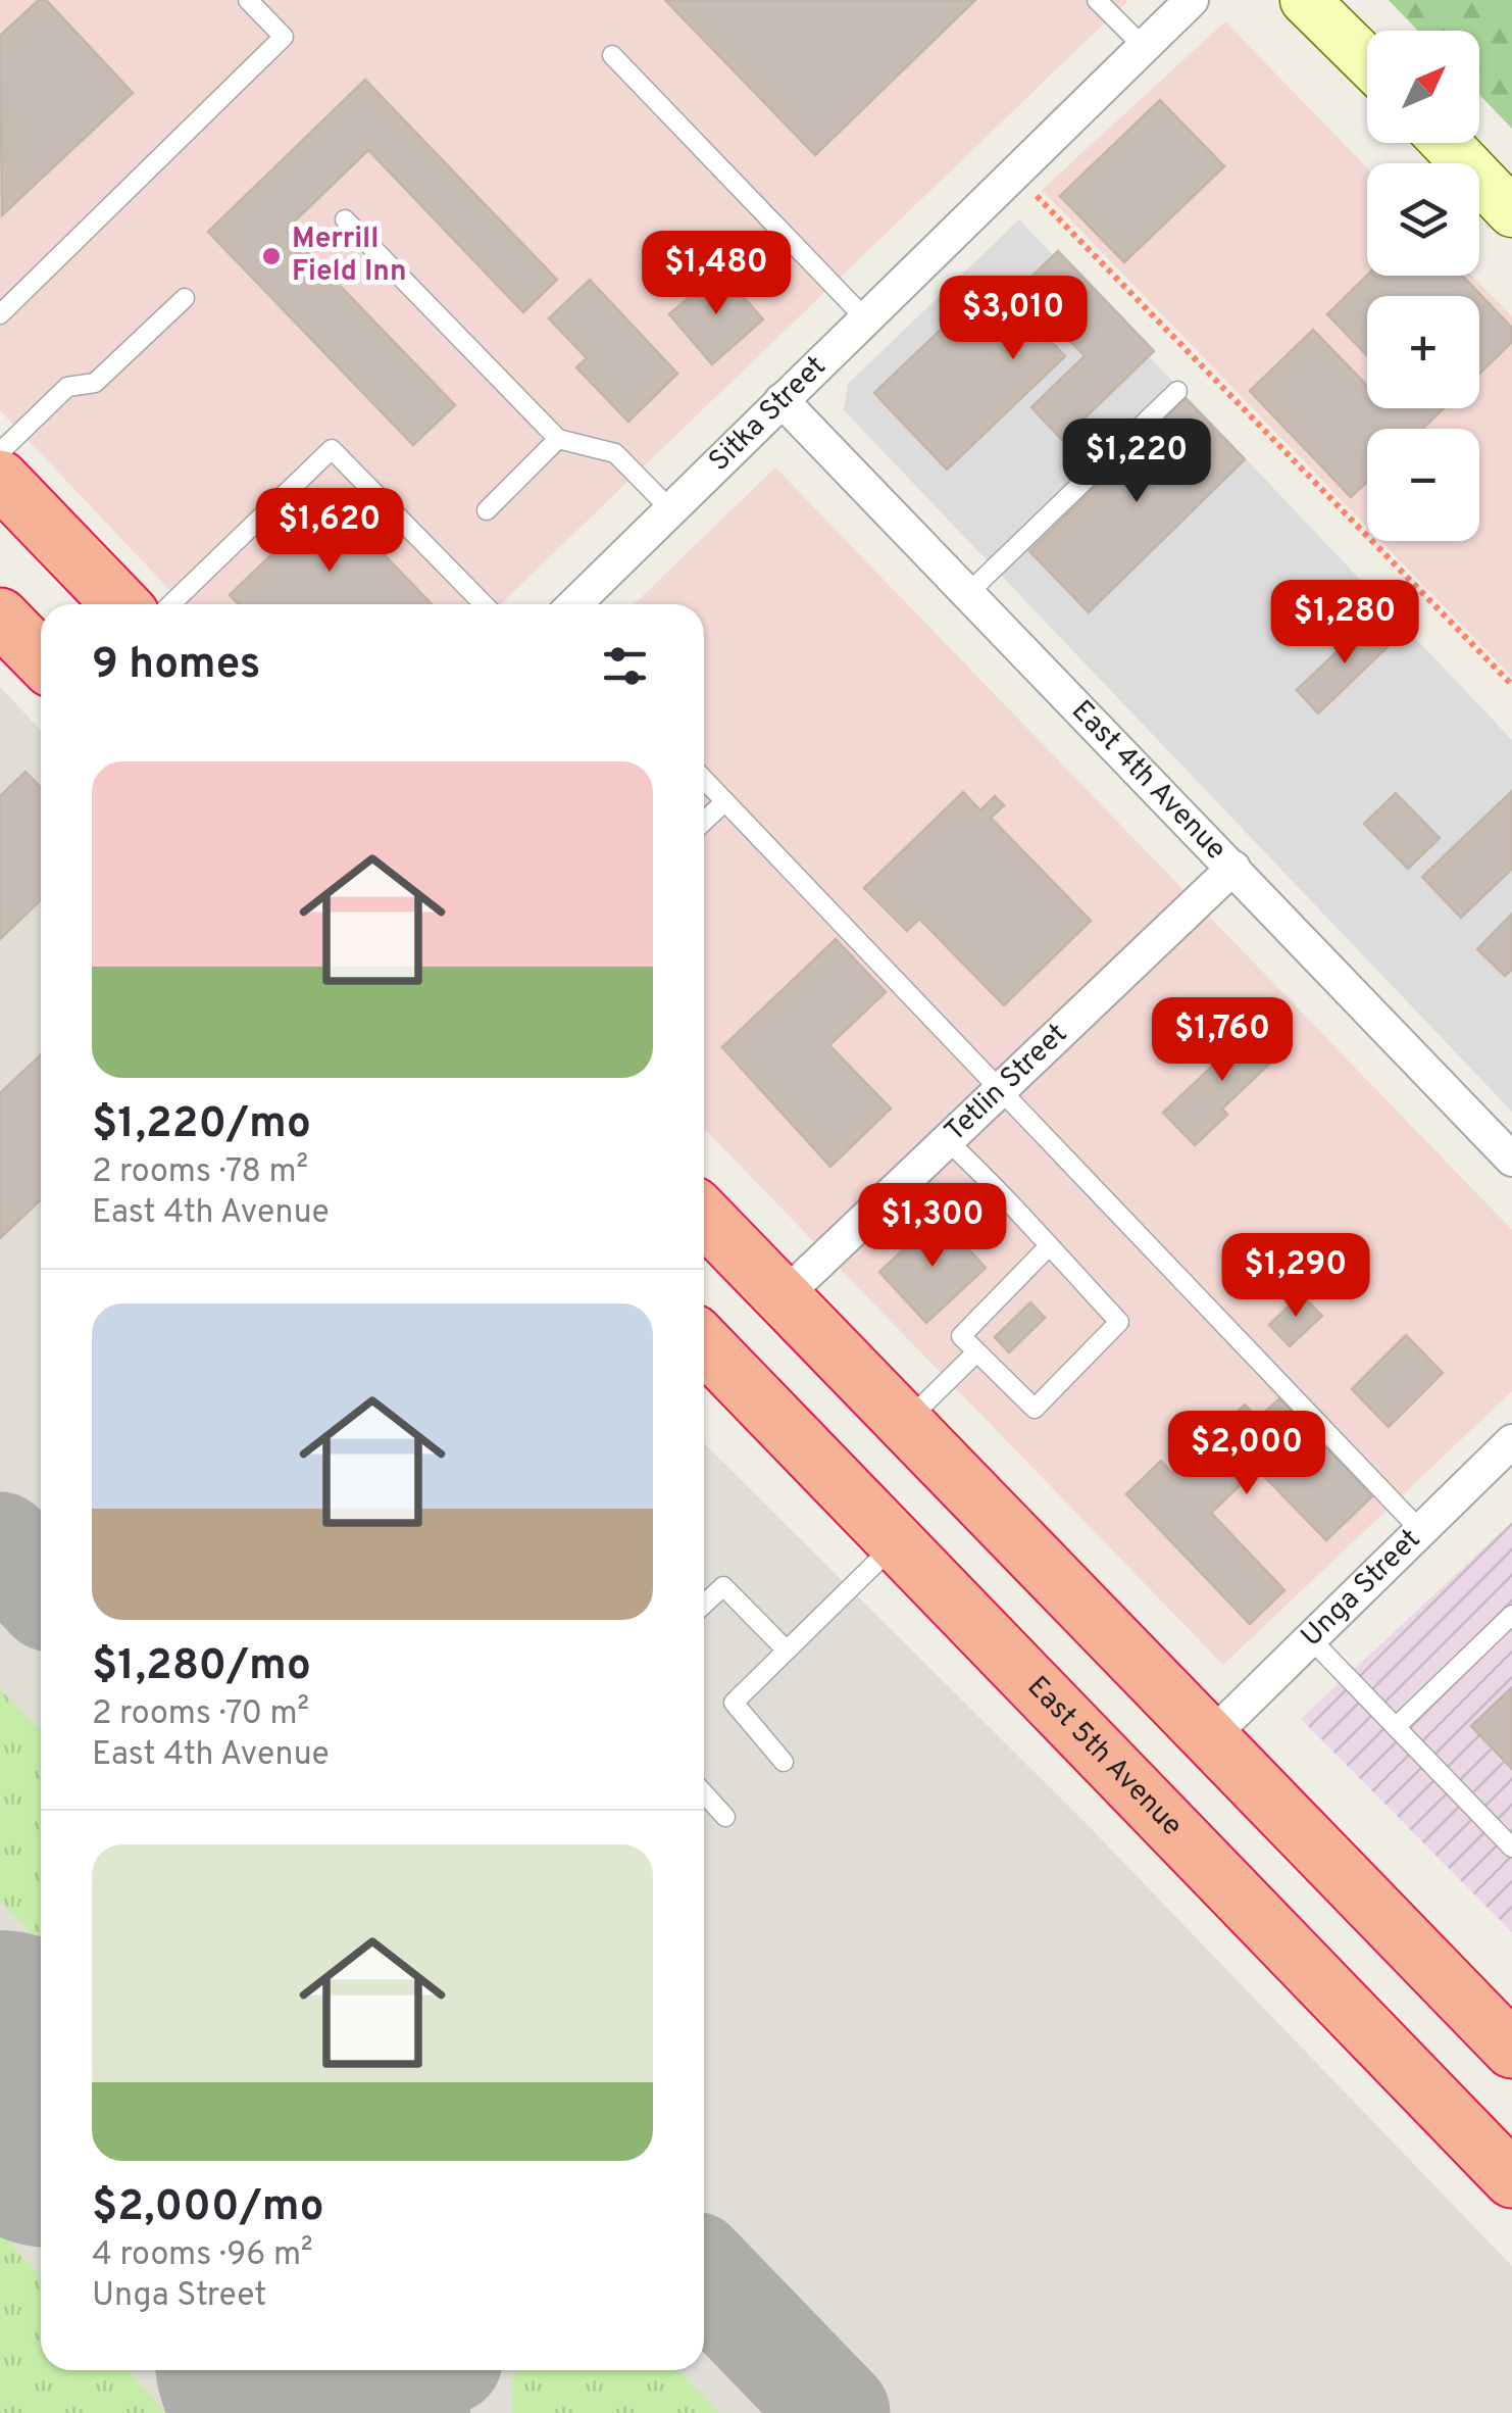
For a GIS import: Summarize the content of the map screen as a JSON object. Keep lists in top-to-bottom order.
{
  "streets": {
    "highway": ["East 5th Avenue"],
    "street": [
      "Sitka Street",
      "East 4th Avenue",
      "Tetlin Street",
      "Unga Street"
    ]
  },
  "crossings": [
    ["Sitka Street", "East 4th Avenue"],
    ["East 4th Avenue", "Tetlin Street"]
  ],
  "places": ["Merrill Field Inn"],
  "north": "top right",
  "page": {
    "map_buttons": ["+", "−"],
    "price": [
      "$1,480",
      "$3,010",
      "$1,220",
      "$1,620",
      "$1,280",
      "$1,760",
      "$1,300",
      "$1,290",
      "$2,000"
    ],
    "heading": "9 homes",
    "list": [
      {
        "name": "$1,220/mo",
        "note": "2 rooms · 78 m² · East 4th Avenue"
      },
      {
        "name": "$1,280/mo",
        "note": "2 rooms · 70 m² · East 4th Avenue"
      },
      {
        "name": "$2,000/mo",
        "note": "4 rooms · 96 m² · Unga Street"
      }
    ]
  }
}
